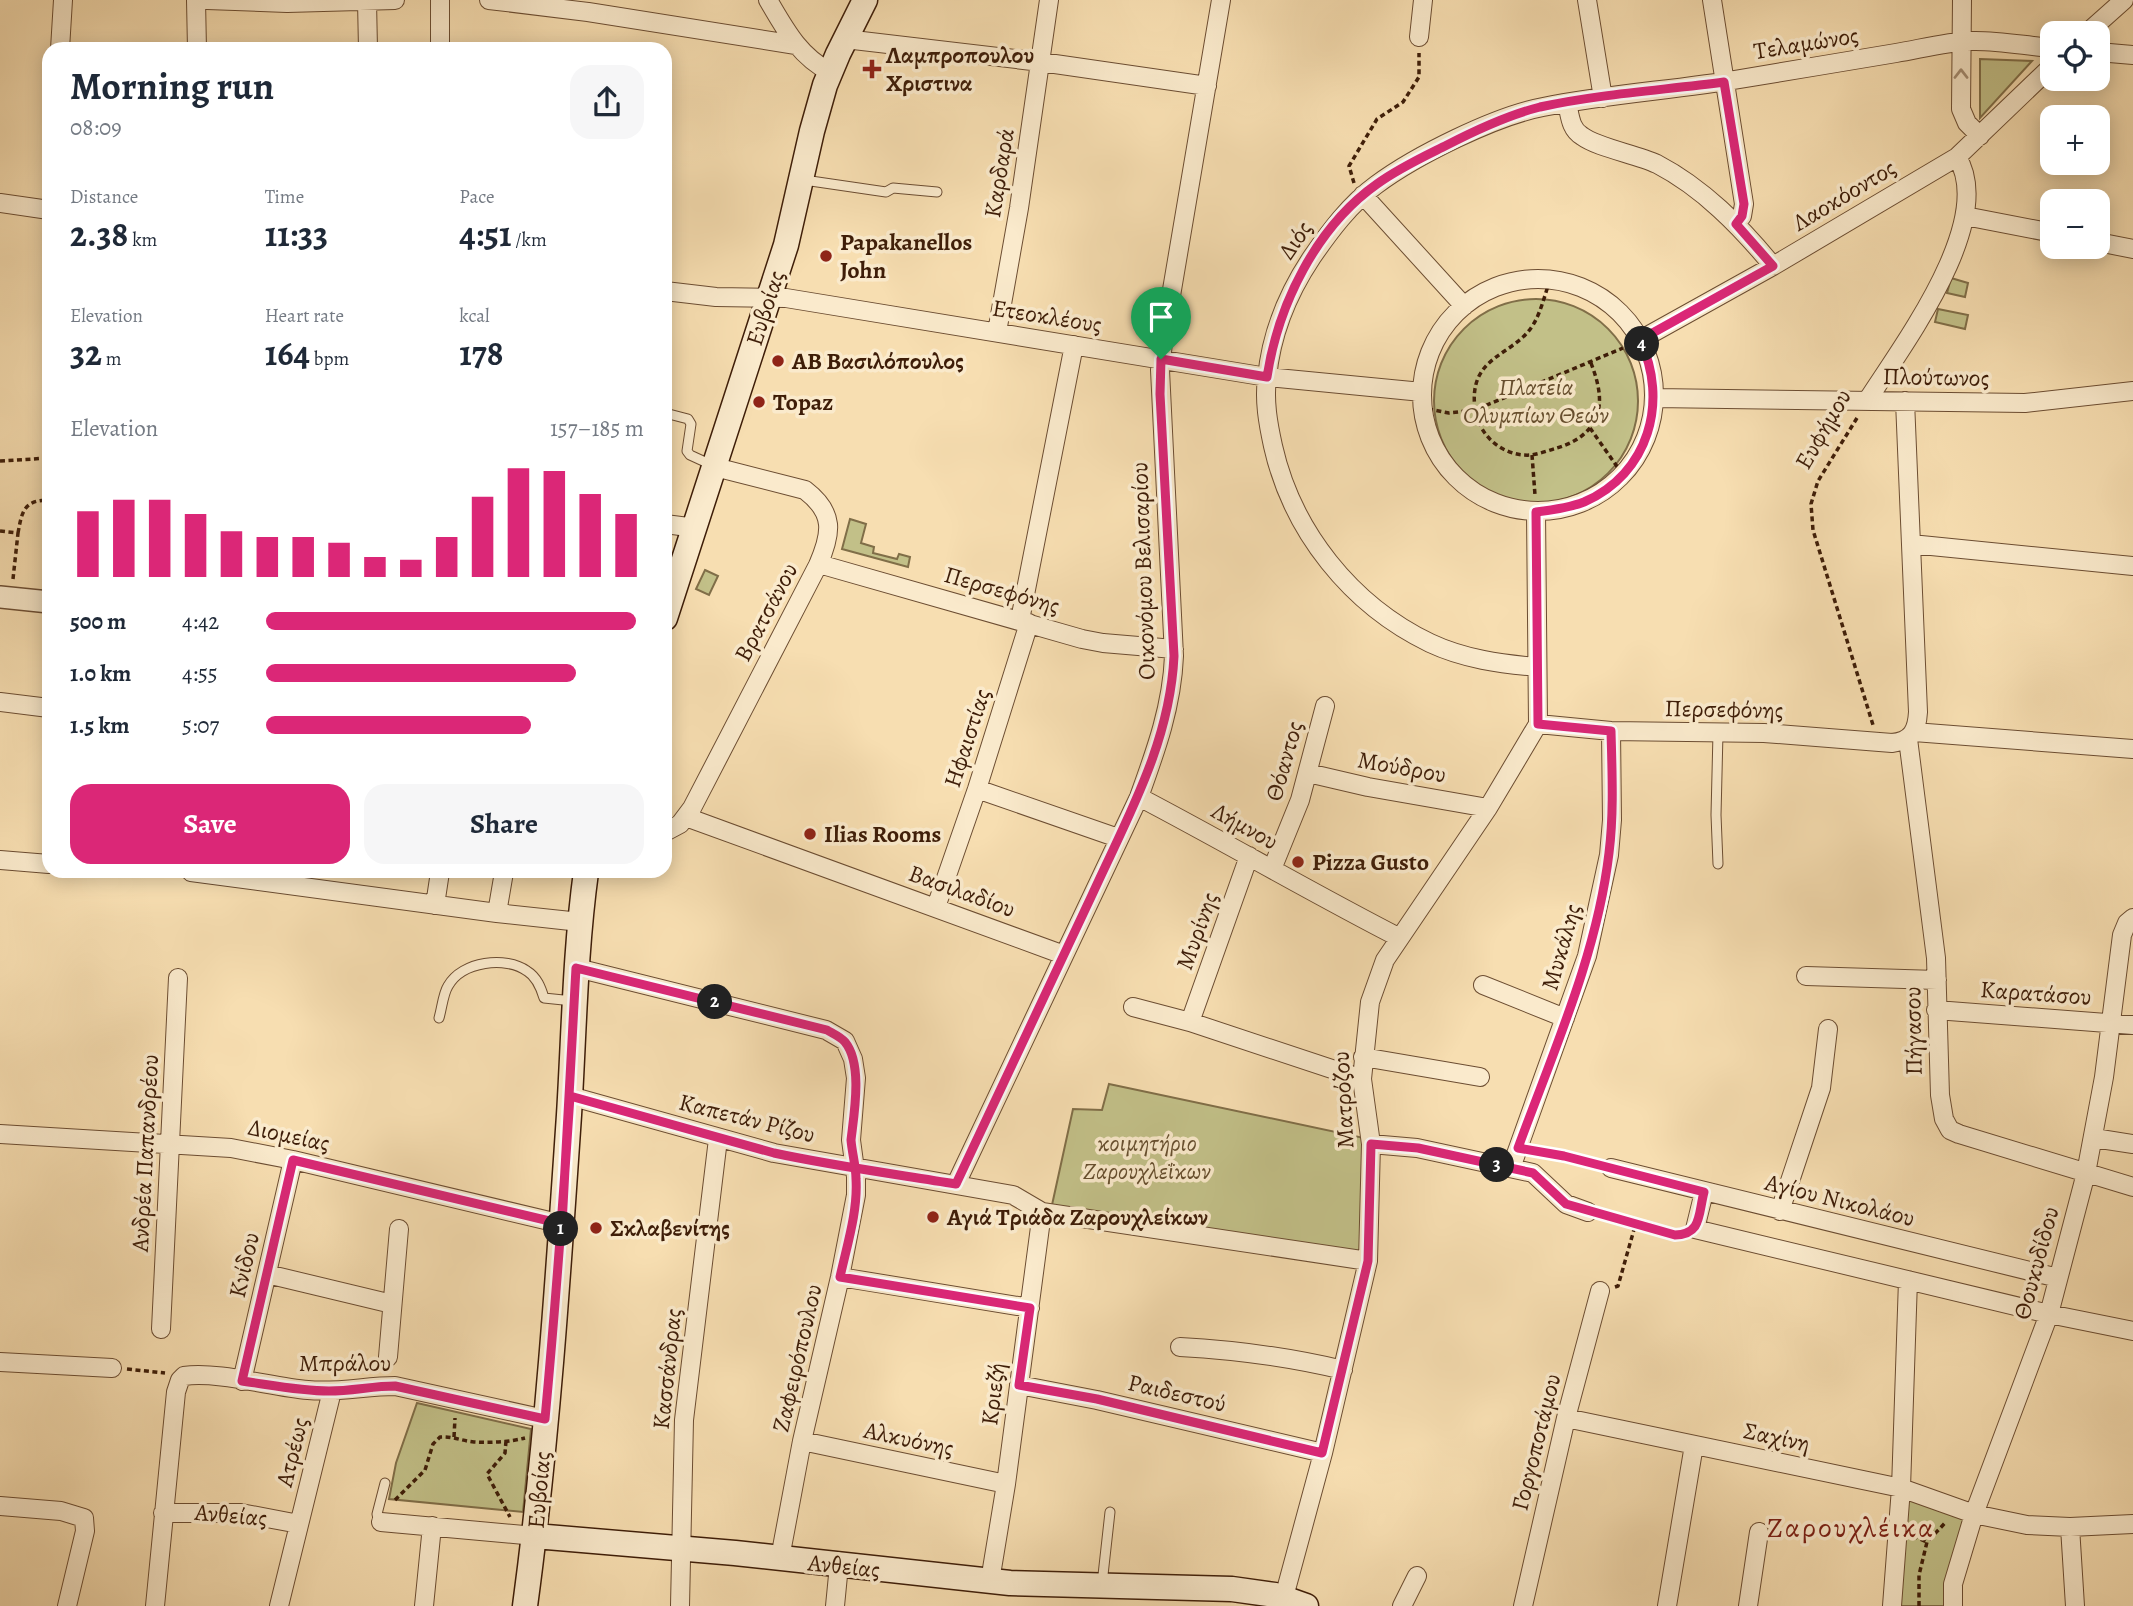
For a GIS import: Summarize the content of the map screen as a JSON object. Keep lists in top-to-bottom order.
{
  "streets": {
    "main road": ["Ευβοίας", "Ανθείας"],
    "street": [
      "Τελαμώνος",
      "Καρδαρά",
      "Λαοκόοντος",
      "Διός",
      "Ετεοκλέους",
      "Πλούτωνος",
      "Ευφήμου",
      "Οικονόμου Βελισαρίου",
      "Περσεφόνης",
      "Βρατσάνου",
      "Ηφαιστίας",
      "Θόαντος",
      "Μούδρου",
      "Λήμνου",
      "Βασιλαδίου",
      "Μυρίνης",
      "Μυκάλης",
      "Καρατάσου",
      "Πήγασου",
      "Ματρόζου",
      "Καπετάν Ρίζου",
      "Διομείας",
      "Ανδρέα Παπανδρέου",
      "Αγίου Νικολάου",
      "Θουκυδίδου",
      "Κνίδου",
      "Ζαφειρόπουλου",
      "Μπράλου",
      "Κασσάνδρας",
      "Ραιδεστού",
      "Κριεζή",
      "Σαχίνη",
      "Αλκυόνης",
      "Γοργοποτάμου",
      "Ατρέως"
    ]
  },
  "crossings": [
    ["Τελαμώνος", "Διός"],
    ["Καρδαρά", "Ετεοκλέους"],
    ["Λαοκόοντος", "Ευφήμου"],
    ["Διός", "Ετεοκλέους"],
    ["Ευβοίας", "Ετεοκλέους"],
    ["Ευβοίας", "Βρατσάνου"],
    ["Ευβοίας", "Καπετάν Ρίζου"],
    ["Ευβοίας", "Διομείας"],
    ["Ευβοίας", "Ζαφειρόπουλου"],
    ["Ευβοίας", "Μπράλου"],
    ["Ευβοίας", "Ανθείας"],
    ["Ετεοκλέους", "Οικονόμου Βελισαρίου"],
    ["Ετεοκλέους", "Ηφαιστίας"],
    ["Πλούτωνος", "Ευφήμου"],
    ["Πλούτωνος", "Πήγασου"],
    ["Ευφήμου", "Περσεφόνης"],
    ["Οικονόμου Βελισαρίου", "Περσεφόνης"],
    ["Οικονόμου Βελισαρίου", "Λήμνου"],
    ["Οικονόμου Βελισαρίου", "Βασιλαδίου"],
    ["Οικονόμου Βελισαρίου", "Καπετάν Ρίζου"],
    ["Περσεφόνης", "Βρατσάνου"],
    ["Περσεφόνης", "Ηφαιστίας"],
    ["Περσεφόνης", "Μυκάλης"],
    ["Περσεφόνης", "Πήγασου"],
    ["Περσεφόνης", "Ματρόζου"],
    ["Βρατσάνου", "Βασιλαδίου"],
    ["Ηφαιστίας", "Βασιλαδίου"],
    ["Θόαντος", "Μούδρου"],
    ["Θόαντος", "Λήμνου"],
    ["Μούδρου", "Ματρόζου"],
    ["Λήμνου", "Μυρίνης"],
    ["Λήμνου", "Ματρόζου"],
    ["Καρατάσου", "Πήγασου"],
    ["Καρατάσου", "Θουκυδίδου"],
    ["Πήγασου", "Θουκυδίδου"],
    ["Ματρόζου", "Καπετάν Ρίζου"],
    ["Ματρόζου", "Ραιδεστού"],
    ["Ματρόζου", "Ανθείας"],
    ["Καπετάν Ρίζου", "Ζαφειρόπουλου"],
    ["Καπετάν Ρίζου", "Κασσάνδρας"],
    ["Καπετάν Ρίζου", "Κριεζή"],
    ["Διομείας", "Ανδρέα Παπανδρέου"],
    ["Διομείας", "Κνίδου"],
    ["Αγίου Νικολάου", "Θουκυδίδου"],
    ["Θουκυδίδου", "Σαχίνη"],
    ["Κνίδου", "Μπράλου"],
    ["Ζαφειρόπουλου", "Αλκυόνης"],
    ["Ζαφειρόπουλου", "Ανθείας"],
    ["Μπράλου", "Ατρέως"],
    ["Κασσάνδρας", "Ανθείας"],
    ["Ραιδεστού", "Κριεζή"],
    ["Κριεζή", "Αλκυόνης"],
    ["Κριεζή", "Ανθείας"],
    ["Σαχίνη", "Γοργοποτάμου"],
    ["Ατρέως", "Ανθείας"]
  ],
  "districts": ["Ζαρουχλέικα"],
  "parks": ["Πλατεία Ολυμπίων Θεών", "κοιμητήριο Ζαρουχλεΐκων"],
  "places": {
    "health": ["Λαμπροπουλου Χριστινα"],
    "other": [
      "Papakanellos John",
      "ΑΒ Βασιλόπουλος",
      "Topaz",
      "Ilias Rooms",
      "Pizza Gusto",
      "Αγιά Τριάδα Ζαρουχλείκων",
      "Σκλαβενίτης"
    ]
  },
  "page": {
    "map_buttons": ["+", "−"],
    "heading": ["Morning run", "08:09"],
    "stats": [
      ["Distance", "2.38 km"],
      ["Time", "11:33"],
      ["Pace", "4:51 /km"],
      ["Elevation", "32 m"],
      ["Heart rate", "164 bpm"],
      ["kcal", "178"]
    ],
    "pins": [
      "4",
      "2",
      "3",
      "1"
    ],
    "chart": ["Elevation", "157–185 m"],
    "list": [
      {
        "name": "500 m",
        "note": "4:42"
      },
      {
        "name": "1.0 km",
        "note": "4:55"
      },
      {
        "name": "1.5 km",
        "note": "5:07"
      }
    ],
    "buttons": ["Save", "Share"]
  }
}
